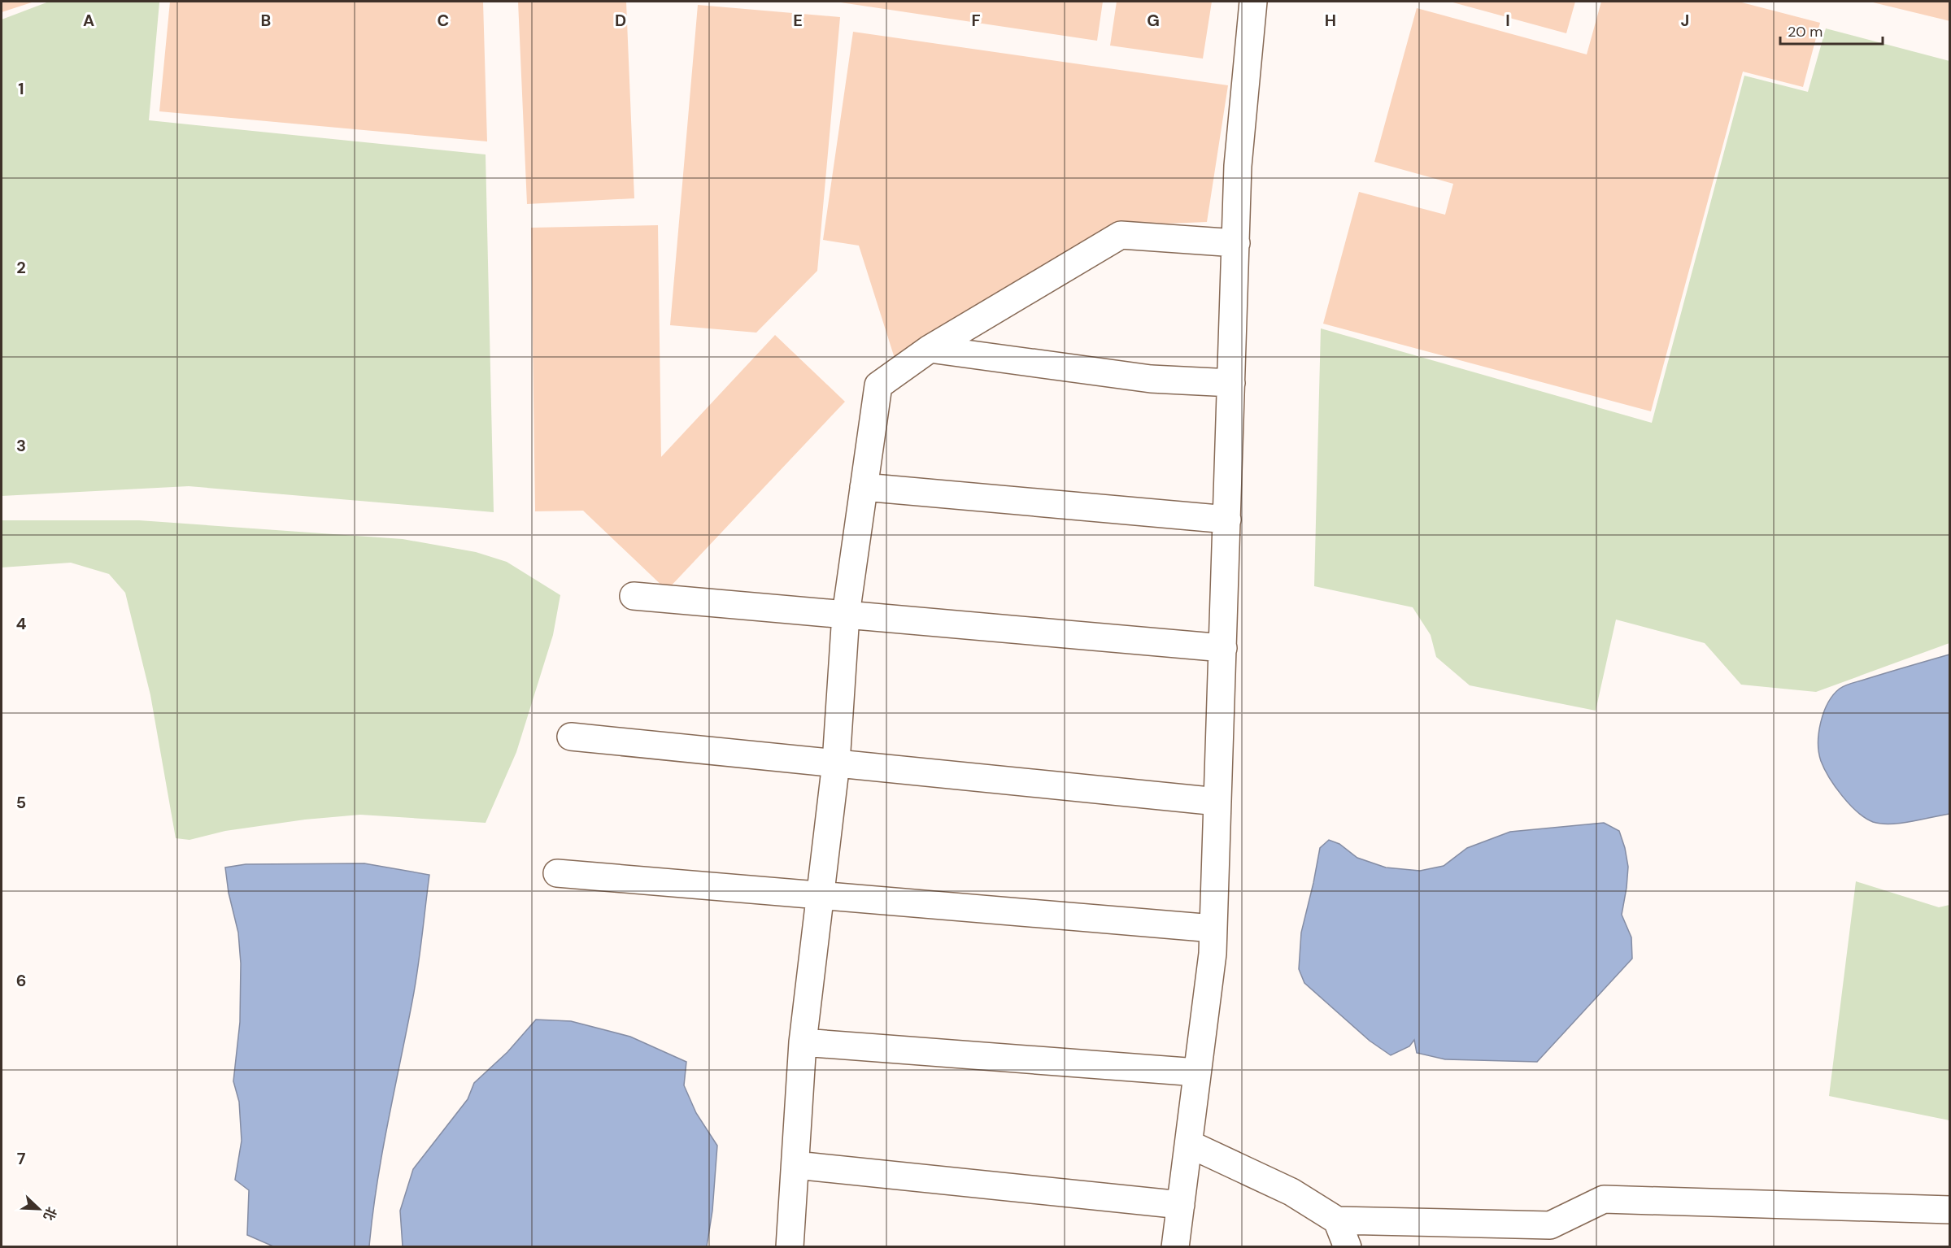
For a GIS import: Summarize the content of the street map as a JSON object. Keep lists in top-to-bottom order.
{
  "scale_bar": "20 m",
  "north": "bottom right",
  "grid": {
    "columns": [
      "A",
      "B",
      "C",
      "D",
      "E",
      "F",
      "G",
      "H",
      "I",
      "J"
    ],
    "rows": [
      "1",
      "2",
      "3",
      "4",
      "5",
      "6",
      "7"
    ]
  }
}
